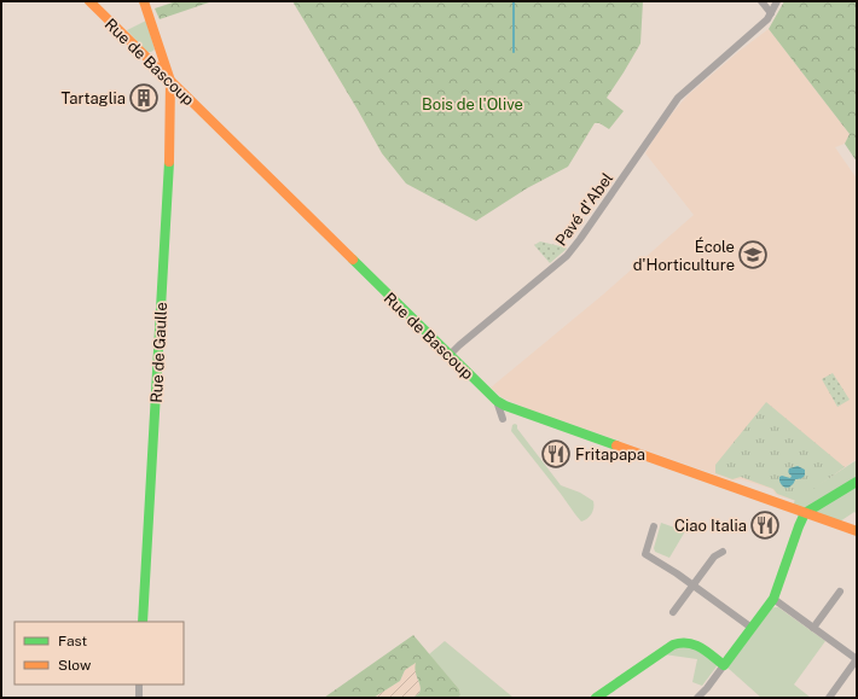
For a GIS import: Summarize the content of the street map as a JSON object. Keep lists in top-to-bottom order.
{
  "streets": {
    "street": ["Rue de Bascoup", "Pavé d'Abel", "Rue de Gaulle"]
  },
  "crossings": [
    ["Rue de Bascoup", "Pavé d'Abel"],
    ["Rue de Bascoup", "Rue de Gaulle"]
  ],
  "parks": ["Bois de l'Olive"],
  "places": {
    "building": ["Tartaglia"],
    "school or university": ["École d'Horticulture"],
    "restaurant": ["Fritapapa", "Ciao Italia"]
  },
  "legend": ["Fast", "Slow"]
}
